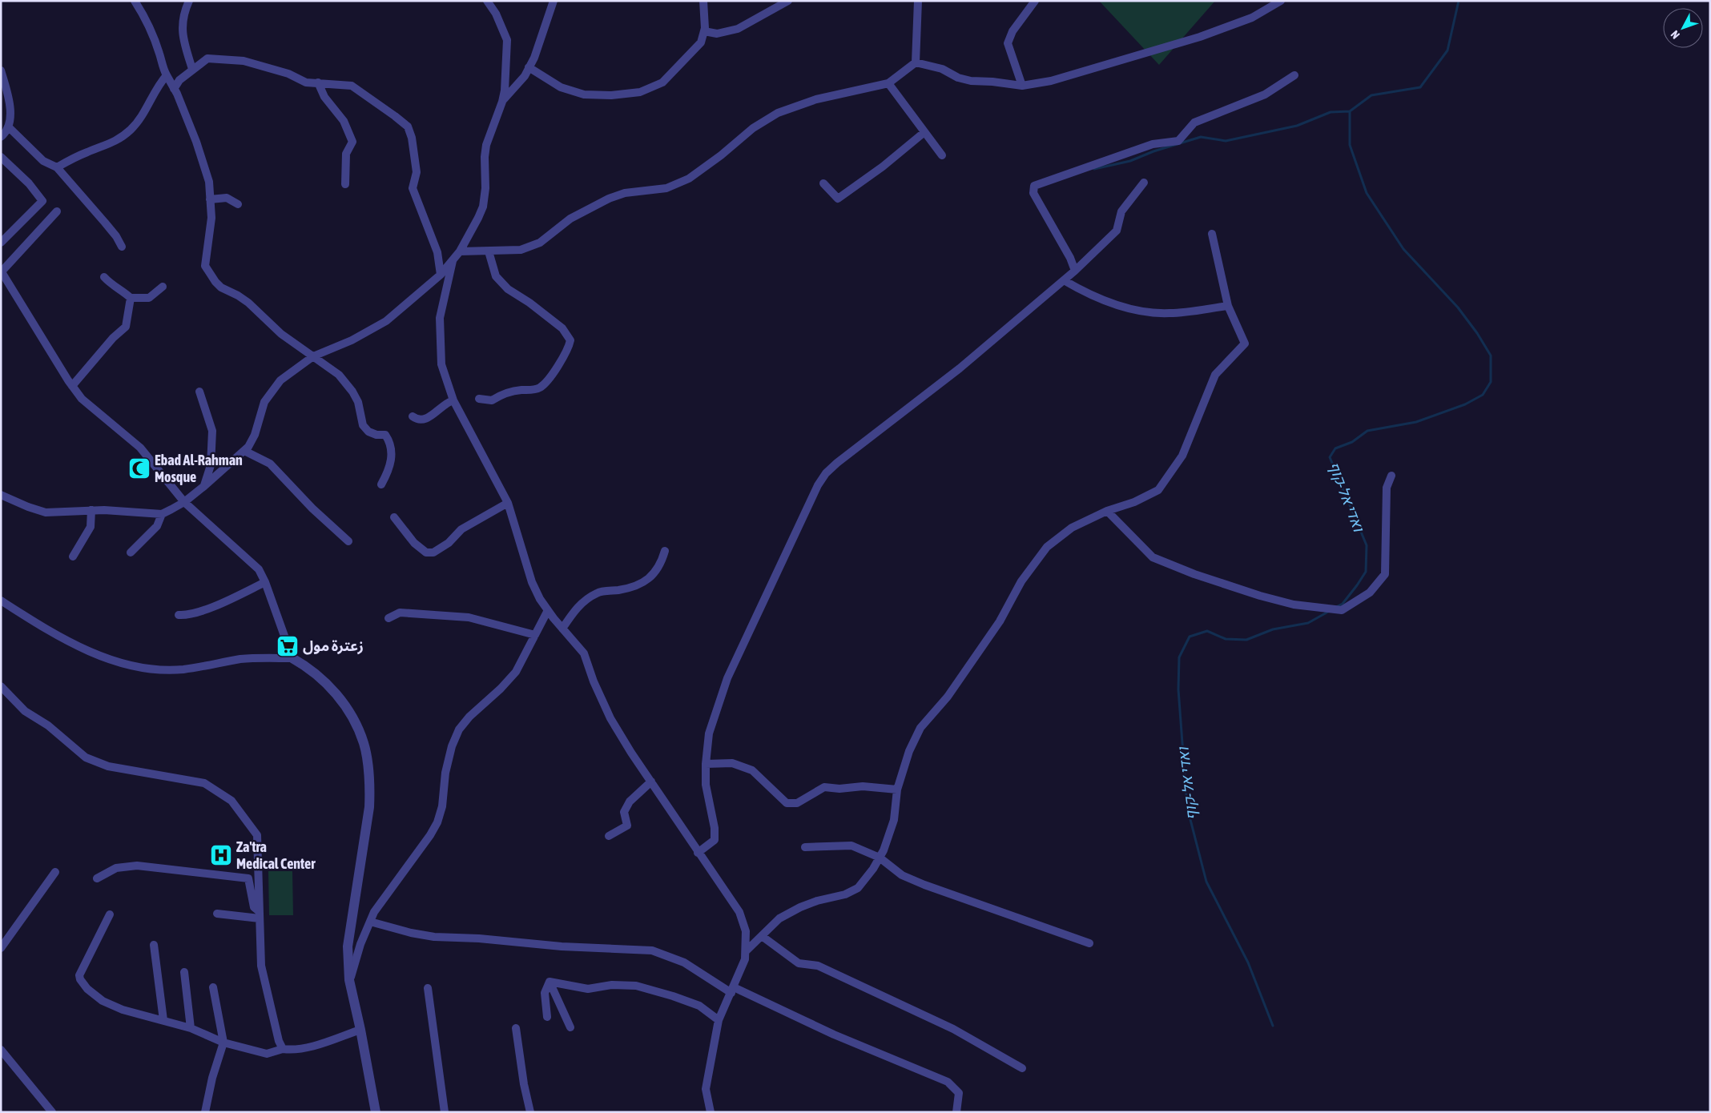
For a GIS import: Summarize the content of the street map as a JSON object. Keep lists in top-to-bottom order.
{
  "water": ["ואדי אל-קוף"],
  "places": {
    "mosque": ["Ebad Al-Rahman Mosque"],
    "supermarket": ["زعترة مول"],
    "hospital": ["Za'tra Medical Center"]
  },
  "north": "bottom left"
}
